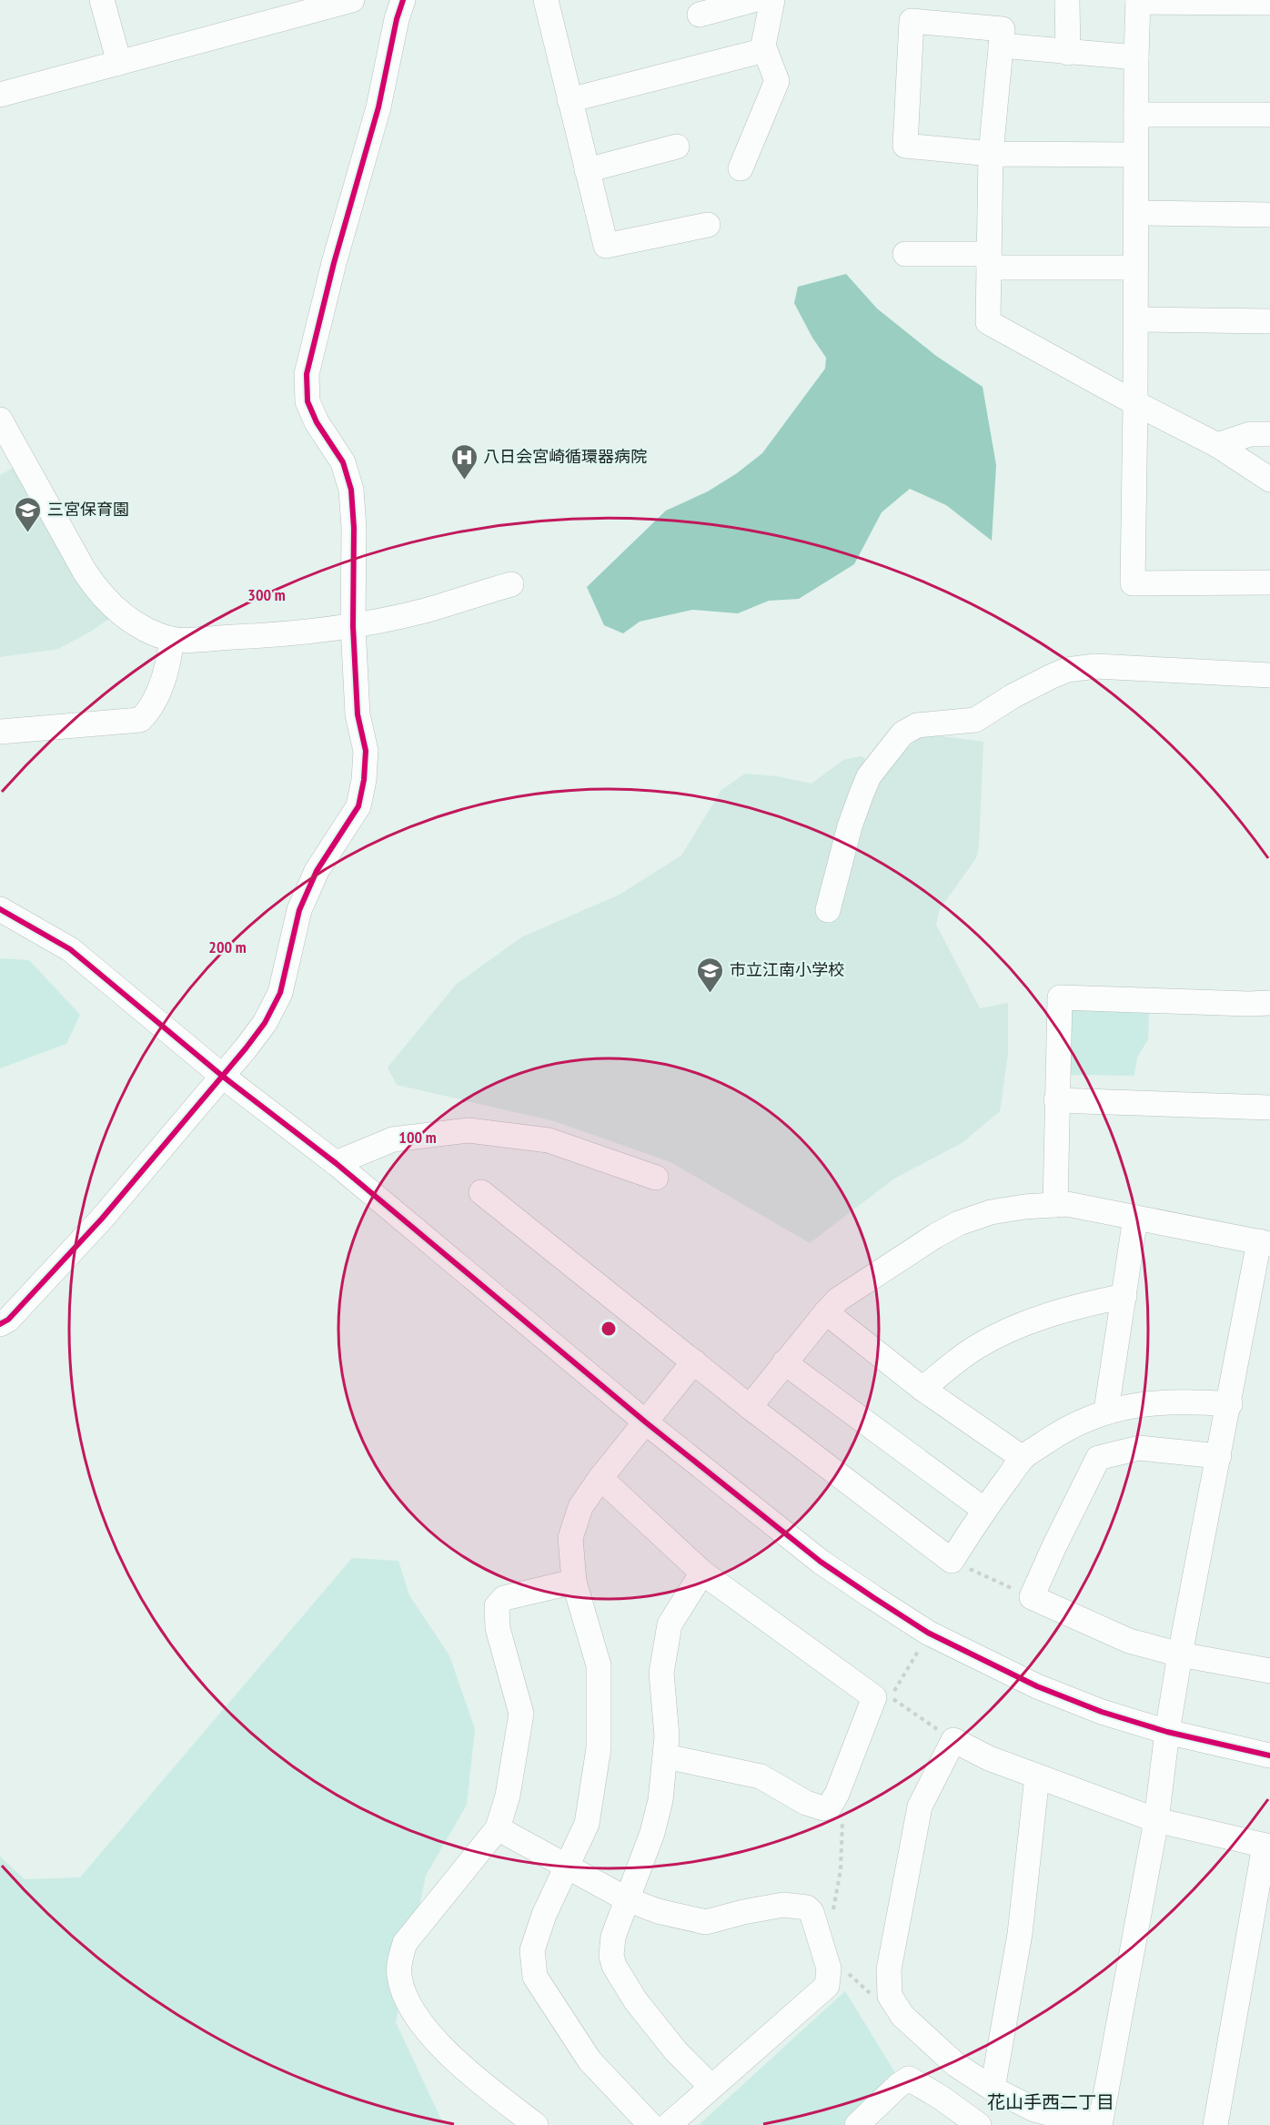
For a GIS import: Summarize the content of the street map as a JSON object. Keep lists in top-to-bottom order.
{
  "districts": ["花山手西二丁目"],
  "places": {
    "hospital": ["八日会宮崎循環器病院"],
    "school or university": ["三宮保育園", "市立江南小学校"]
  },
  "rings": ["300 m", "200 m", "100 m"]
}
